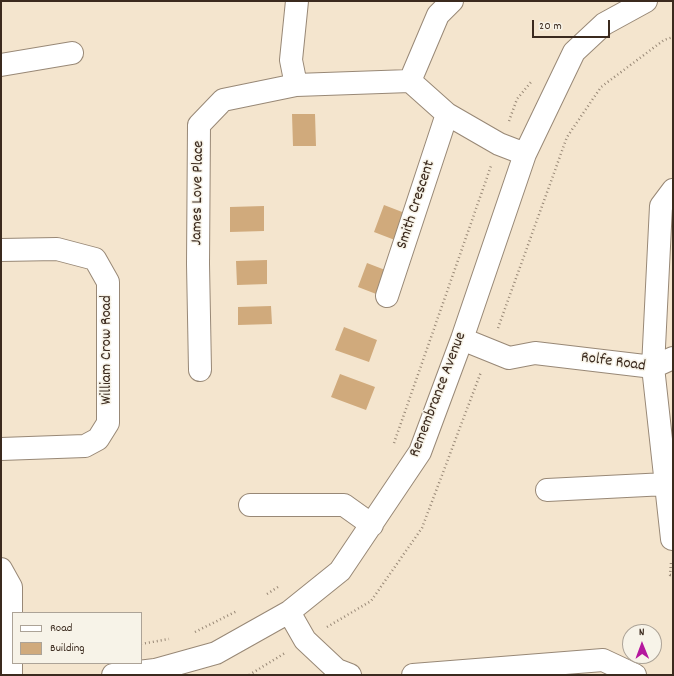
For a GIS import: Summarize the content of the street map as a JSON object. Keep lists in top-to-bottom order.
{
  "streets": {
    "street": [
      "James Love Place",
      "Smith Crescent",
      "William Crow Road",
      "Rolfe Road",
      "Remembrance Avenue"
    ]
  },
  "crossings": [
    ["Rolfe Road", "Remembrance Avenue"]
  ],
  "legend": ["Road", "Building"],
  "scale_bar": "20 m",
  "north": "top"
}
